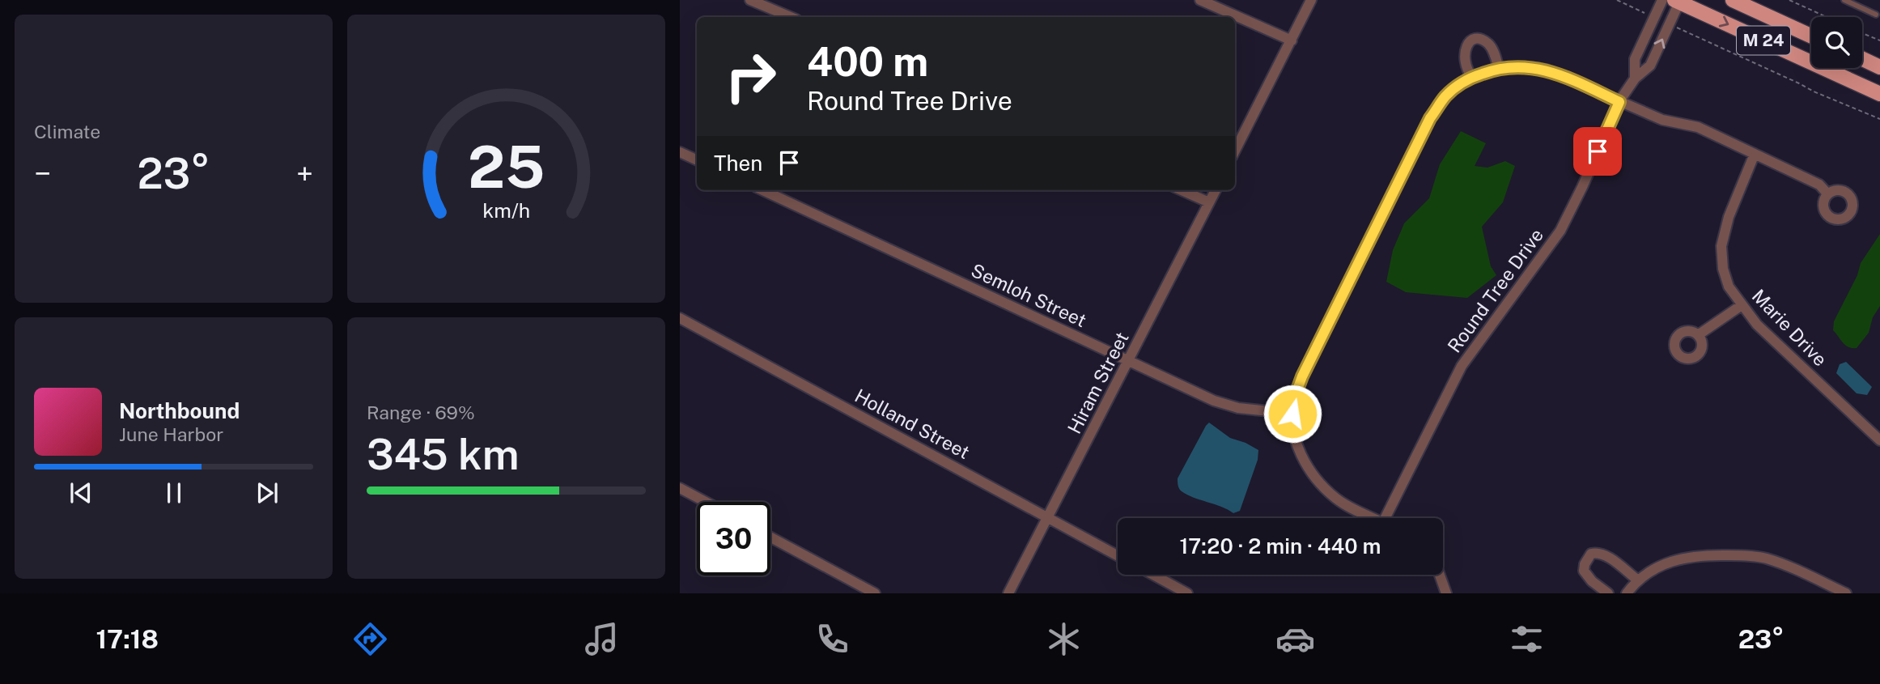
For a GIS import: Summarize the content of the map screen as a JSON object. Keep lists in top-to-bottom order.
{
  "streets": {
    "main road": ["M 24"],
    "street": [
      "Round Tree Drive",
      "Semloh Street",
      "Marie Drive",
      "Hiram Street",
      "Holland Street"
    ]
  },
  "crossings": [
    ["M 24", "Round Tree Drive"],
    ["Semloh Street", "Hiram Street"],
    ["Hiram Street", "Holland Street"]
  ],
  "page": {
    "tile": [
      "Climate",
      ["Range · 69%", "345 km"]
    ],
    "turn": ["400 m", "Round Tree Drive"],
    "then": "Then",
    "heat": ["−", "23°", "+"],
    "song": ["Northbound", "June Harbor"],
    "limit": "30",
    "trip": "17:20 · 2 min · 440 m",
    "tabs": ["17:18", "23°"],
    "gauge": ["25", "km/h"]
  }
}
